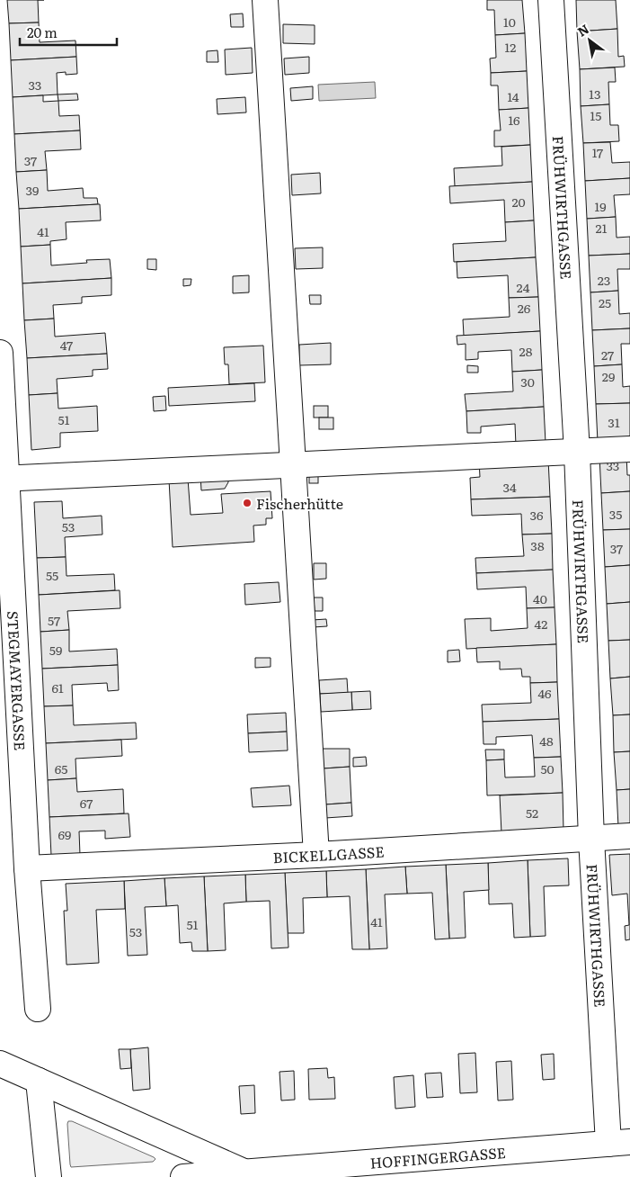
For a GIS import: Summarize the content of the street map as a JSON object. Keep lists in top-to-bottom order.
{
  "streets": {
    "street": [
      "FRÜHWIRTHGASSE",
      "STEGMAYERGASSE",
      "BICKELLGASSE",
      "HOFFINGERGASSE"
    ]
  },
  "crossings": [
    ["FRÜHWIRTHGASSE", "BICKELLGASSE"],
    ["FRÜHWIRTHGASSE", "HOFFINGERGASSE"],
    ["STEGMAYERGASSE", "BICKELLGASSE"]
  ],
  "places": ["Fischerhütte"],
  "house_numbers": [
    "10",
    "12",
    "33",
    "13",
    "14",
    "15",
    "16",
    "17",
    "37",
    "39",
    "20",
    "19",
    "21",
    "41",
    "23",
    "24",
    "25",
    "26",
    "47",
    "28",
    "27",
    "29",
    "30",
    "51",
    "31",
    "33",
    "34",
    "35",
    "36",
    "53",
    "38",
    "37",
    "55",
    "40",
    "57",
    "42",
    "59",
    "61",
    "46",
    "48",
    "65",
    "50",
    "67",
    "52",
    "69",
    "41",
    "51",
    "53"
  ],
  "scale_bar": "20 m",
  "north": "top left"
}
